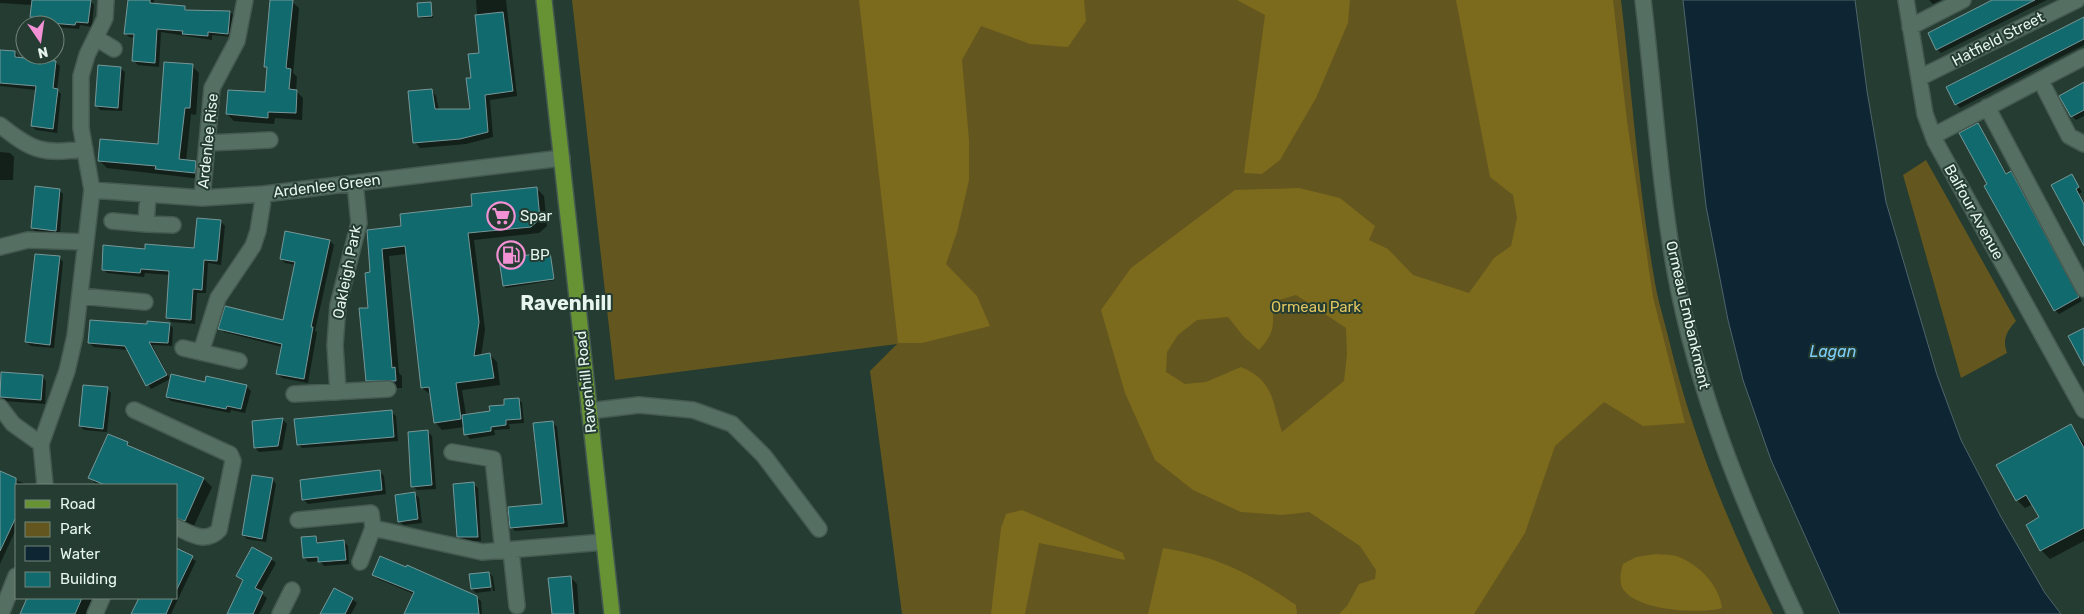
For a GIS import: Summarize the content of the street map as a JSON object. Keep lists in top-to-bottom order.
{
  "streets": {
    "main road": ["Ravenhill Road"],
    "street": [
      "Hatfield Street",
      "Ardenlee Rise",
      "Ardenlee Green",
      "Balfour Avenue",
      "Oakleigh Park",
      "Ormeau Embankment"
    ]
  },
  "crossings": [
    ["Hatfield Street", "Balfour Avenue"],
    ["Ardenlee Rise", "Ardenlee Green"],
    ["Ardenlee Green", "Oakleigh Park"],
    ["Ardenlee Green", "Ravenhill Road"]
  ],
  "districts": ["Ravenhill"],
  "water": ["Lagan"],
  "parks": ["Ormeau Park"],
  "places": {
    "supermarket": ["Spar"],
    "fuel station": ["BP"]
  },
  "legend": [
    "Road",
    "Park",
    "Water",
    "Building"
  ],
  "north": "bottom"
}
